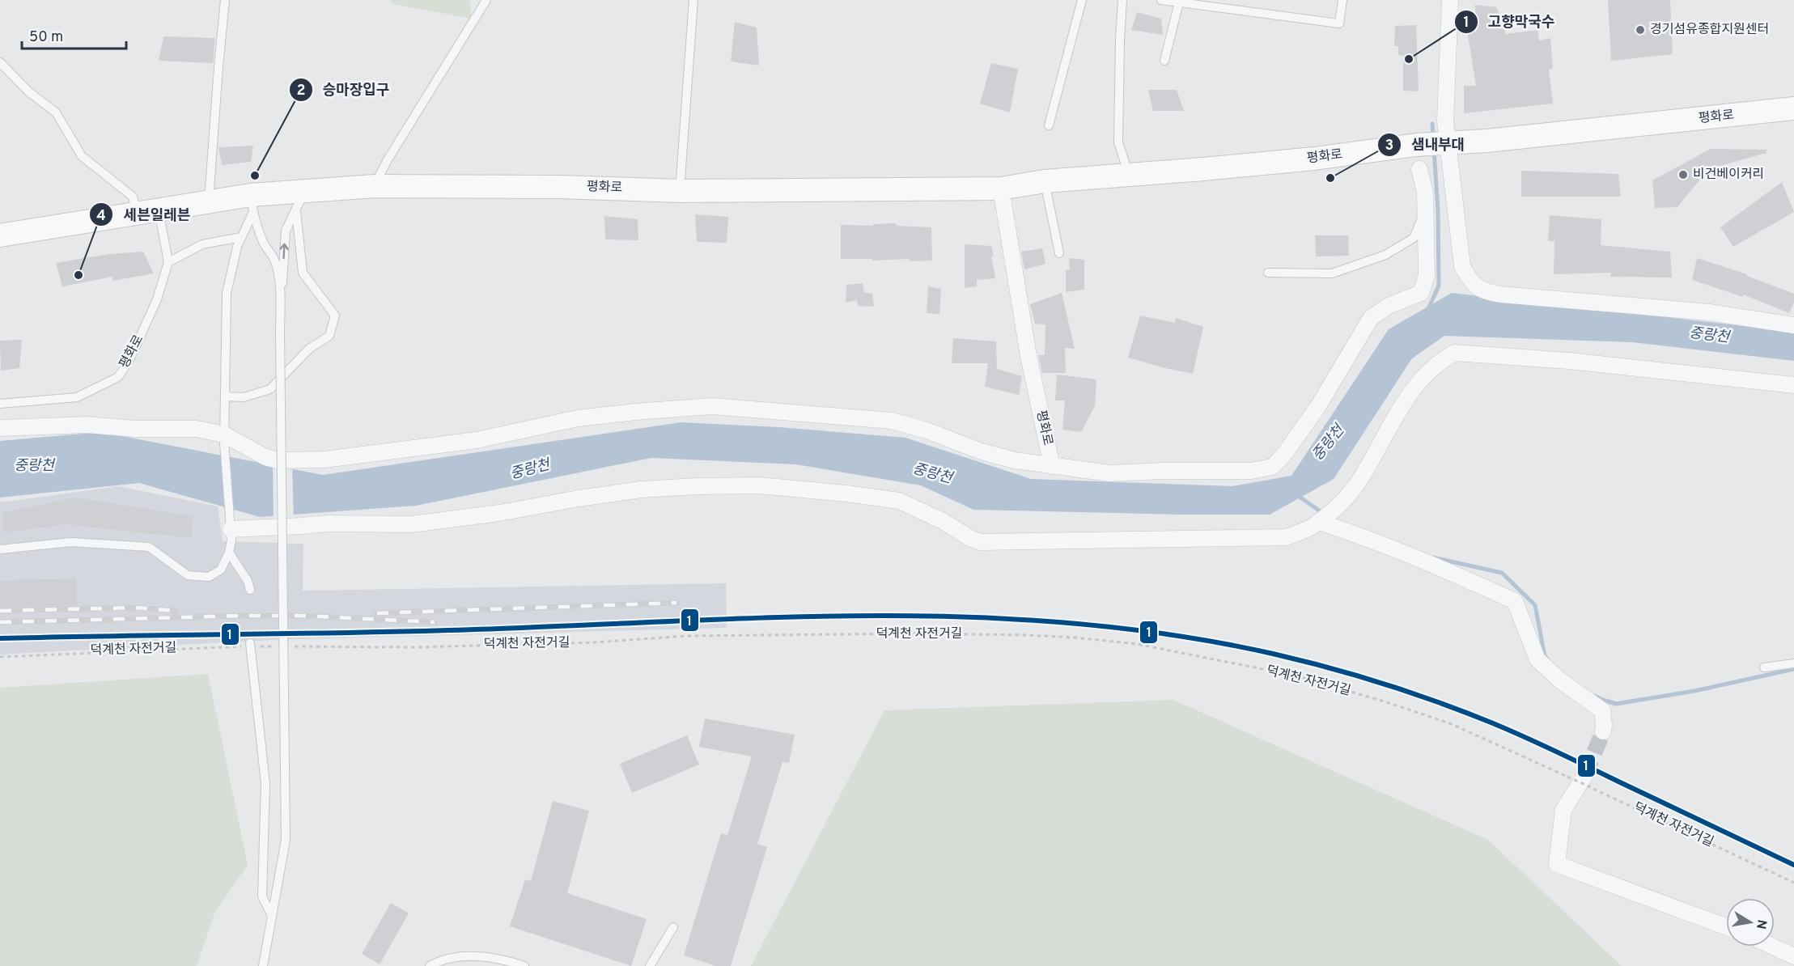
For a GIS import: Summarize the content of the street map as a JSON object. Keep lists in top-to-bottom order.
{
  "streets": {
    "main road": ["평화로"],
    "path": ["덕계천 자전거길"]
  },
  "water": ["중랑천"],
  "places": [
    "경기섬유종합지원센터",
    "고향막국수",
    "비건베이커리",
    "승마장입구",
    "샘내부대",
    "세븐일레븐"
  ],
  "lines": ["transit line 1"],
  "scale_bar": "50 m",
  "north": "right"
}
